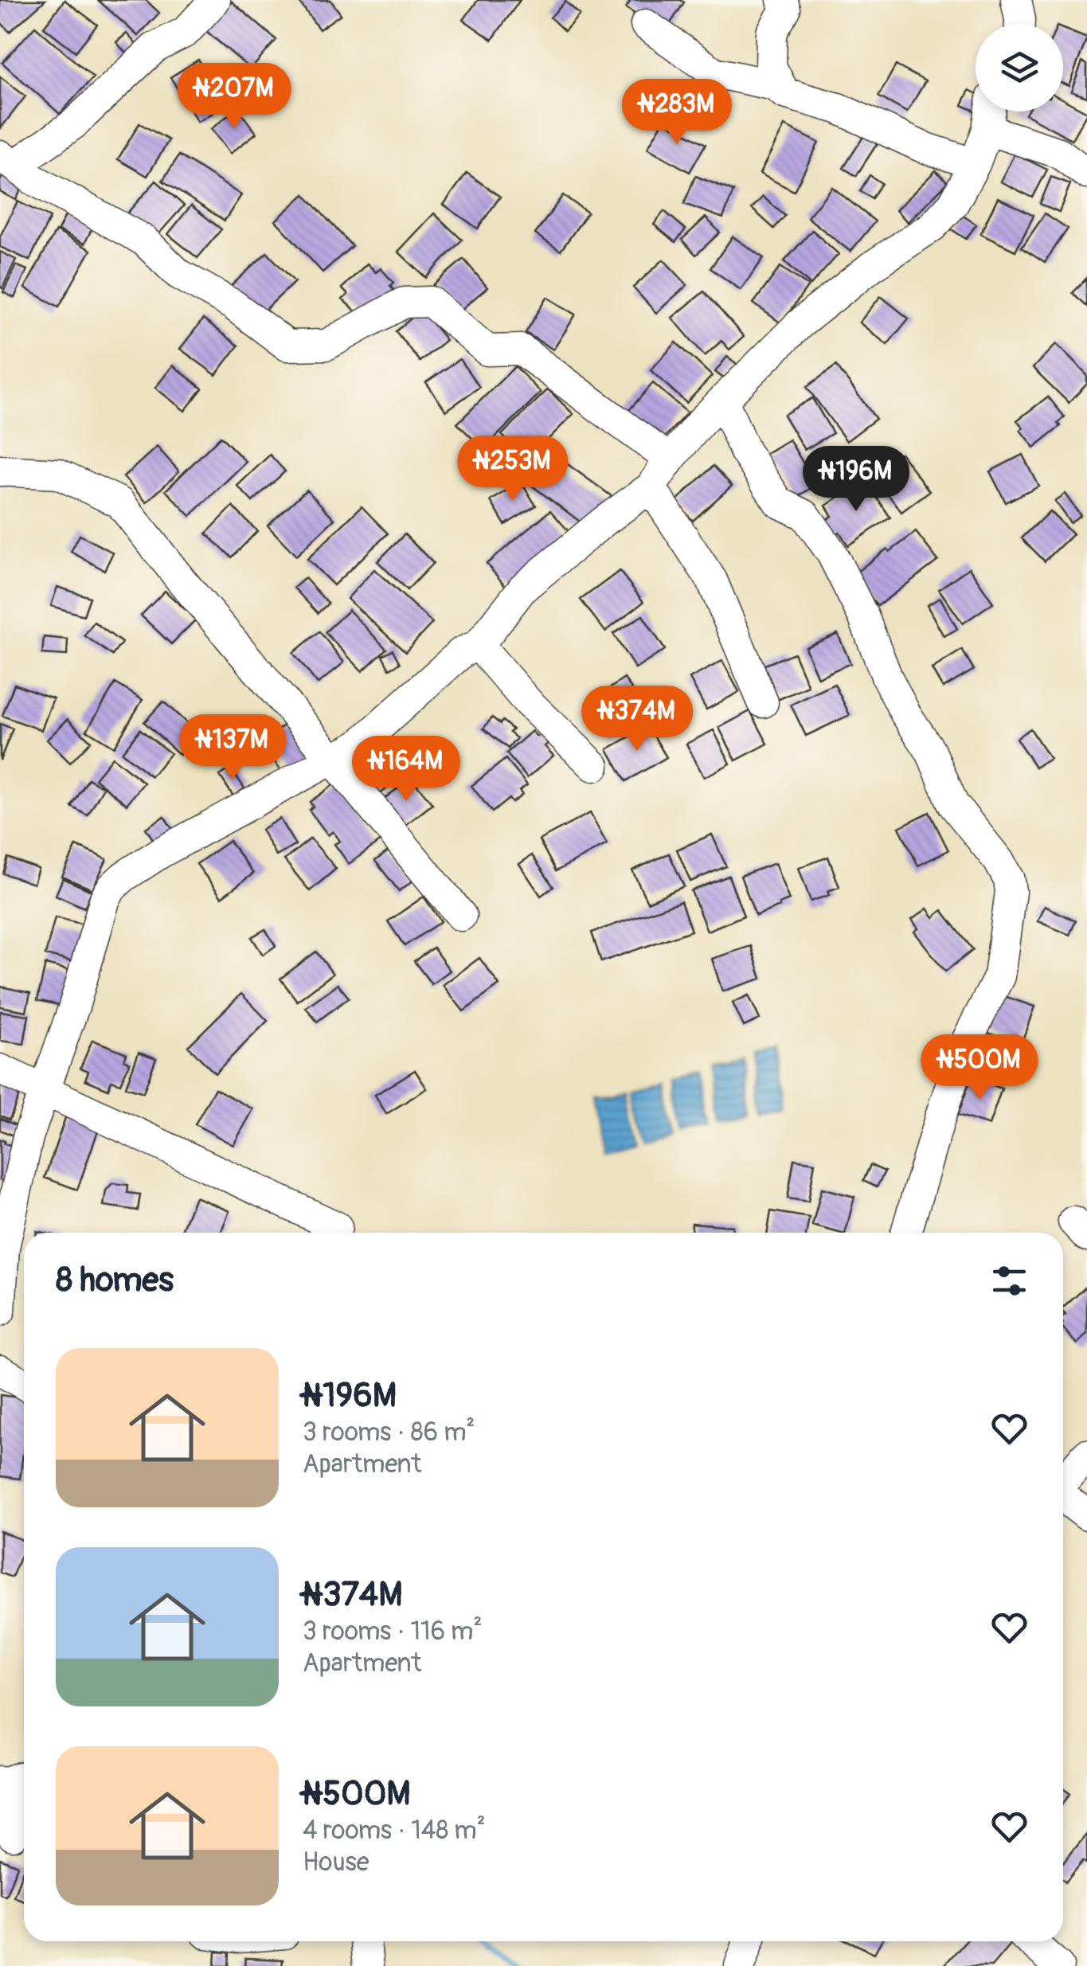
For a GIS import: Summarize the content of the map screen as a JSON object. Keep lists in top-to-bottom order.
{
  "page": {
    "price": [
      "₦207M",
      "₦283M",
      "₦253M",
      "₦196M",
      "₦374M",
      "₦137M",
      "₦164M",
      "₦500M"
    ],
    "heading": "8 homes",
    "list": [
      {
        "name": "₦196M",
        "note": "3 rooms · 86 m² · Apartment"
      },
      {
        "name": "₦374M",
        "note": "3 rooms · 116 m² · Apartment"
      },
      {
        "name": "₦500M",
        "note": "4 rooms · 148 m² · House"
      }
    ]
  }
}
